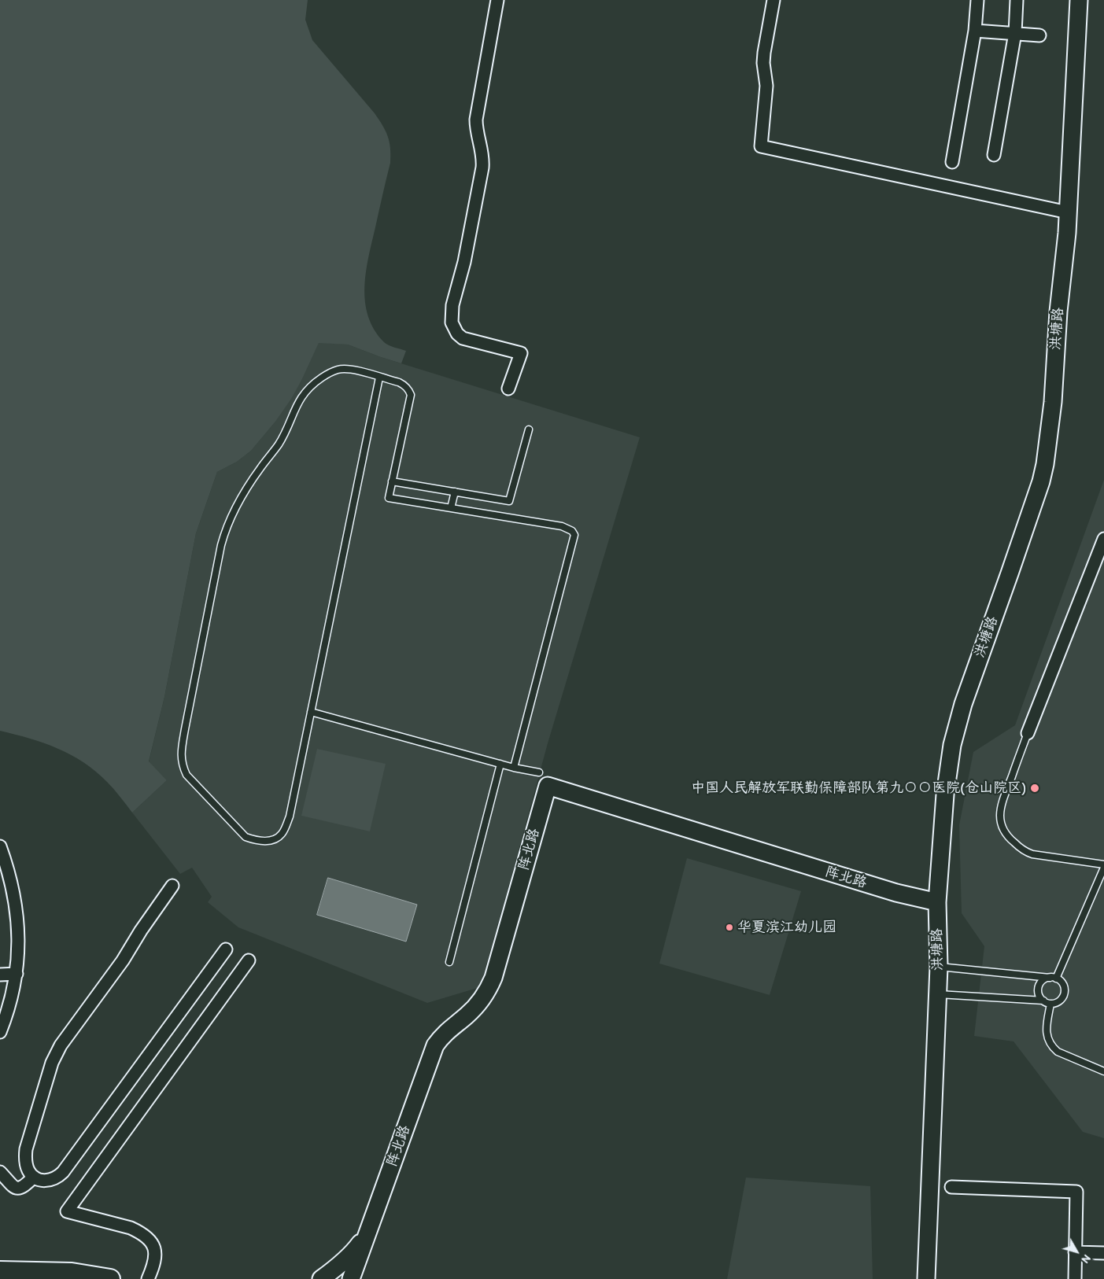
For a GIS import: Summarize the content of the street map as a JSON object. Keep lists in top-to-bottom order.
{
  "streets": {
    "street": ["洪塘路", "阵北路"]
  },
  "crossings": [
    ["洪塘路", "阵北路"]
  ],
  "places": ["中国人民解放军联勤保障部队第九〇〇医院(仓山院区)", "华夏滨江幼儿园"],
  "north": "bottom right"
}
